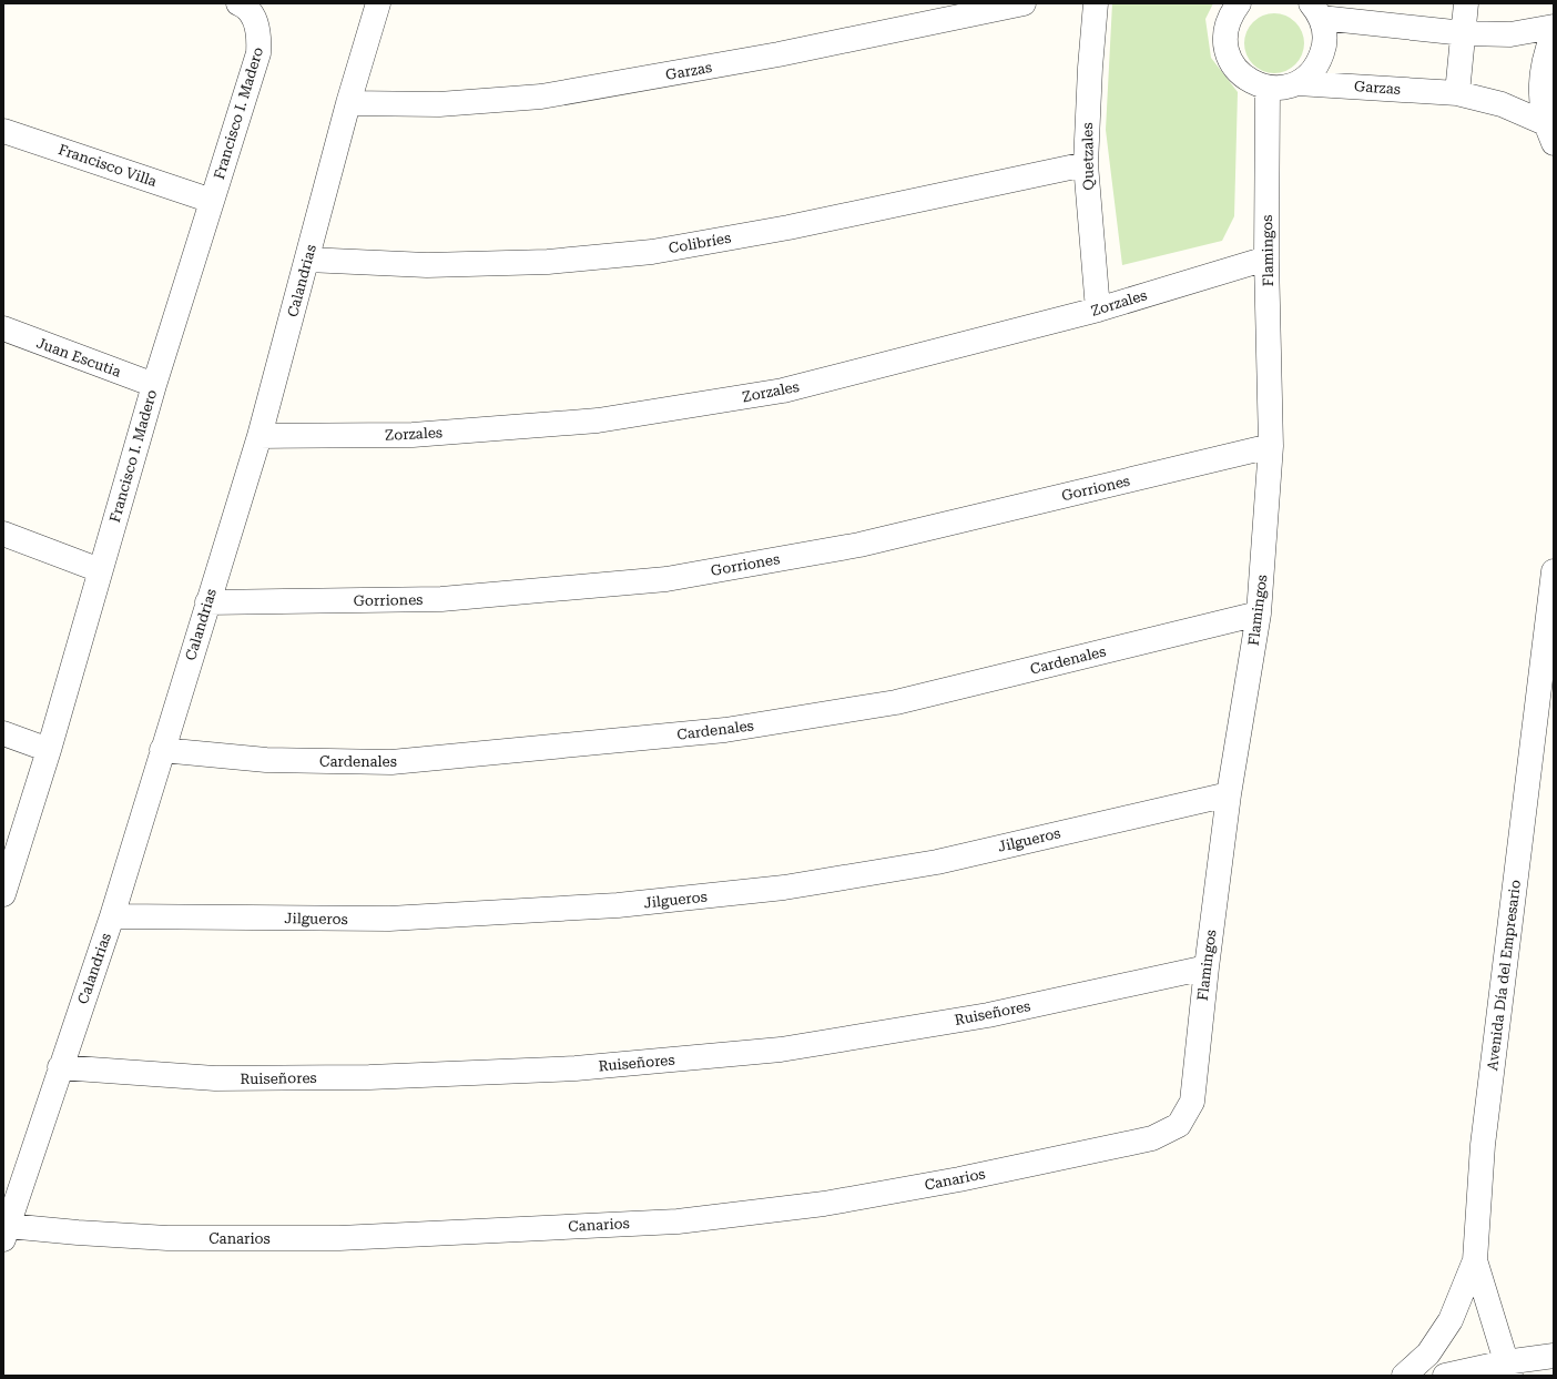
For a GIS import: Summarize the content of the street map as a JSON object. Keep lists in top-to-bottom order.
{
  "streets": {
    "street": [
      "Garzas",
      "Francisco I. Madero",
      "Quetzales",
      "Francisco Villa",
      "Colibríes",
      "Flamingos",
      "Calandrias",
      "Zorzales",
      "Juan Escutia",
      "Gorriones",
      "Cardenales",
      "Jilgueros",
      "Avenida Día del Empresario",
      "Ruiseñores",
      "Canarios"
    ]
  },
  "crossings": [
    ["Garzas", "Flamingos"],
    ["Garzas", "Calandrias"],
    ["Francisco I. Madero", "Francisco Villa"],
    ["Francisco I. Madero", "Juan Escutia"],
    ["Quetzales", "Colibríes"],
    ["Quetzales", "Zorzales"],
    ["Colibríes", "Calandrias"],
    ["Flamingos", "Zorzales"],
    ["Flamingos", "Gorriones"],
    ["Flamingos", "Cardenales"],
    ["Flamingos", "Jilgueros"],
    ["Flamingos", "Ruiseñores"],
    ["Flamingos", "Canarios"],
    ["Calandrias", "Zorzales"],
    ["Calandrias", "Gorriones"],
    ["Calandrias", "Cardenales"],
    ["Calandrias", "Jilgueros"],
    ["Calandrias", "Ruiseñores"],
    ["Calandrias", "Canarios"]
  ]
}
